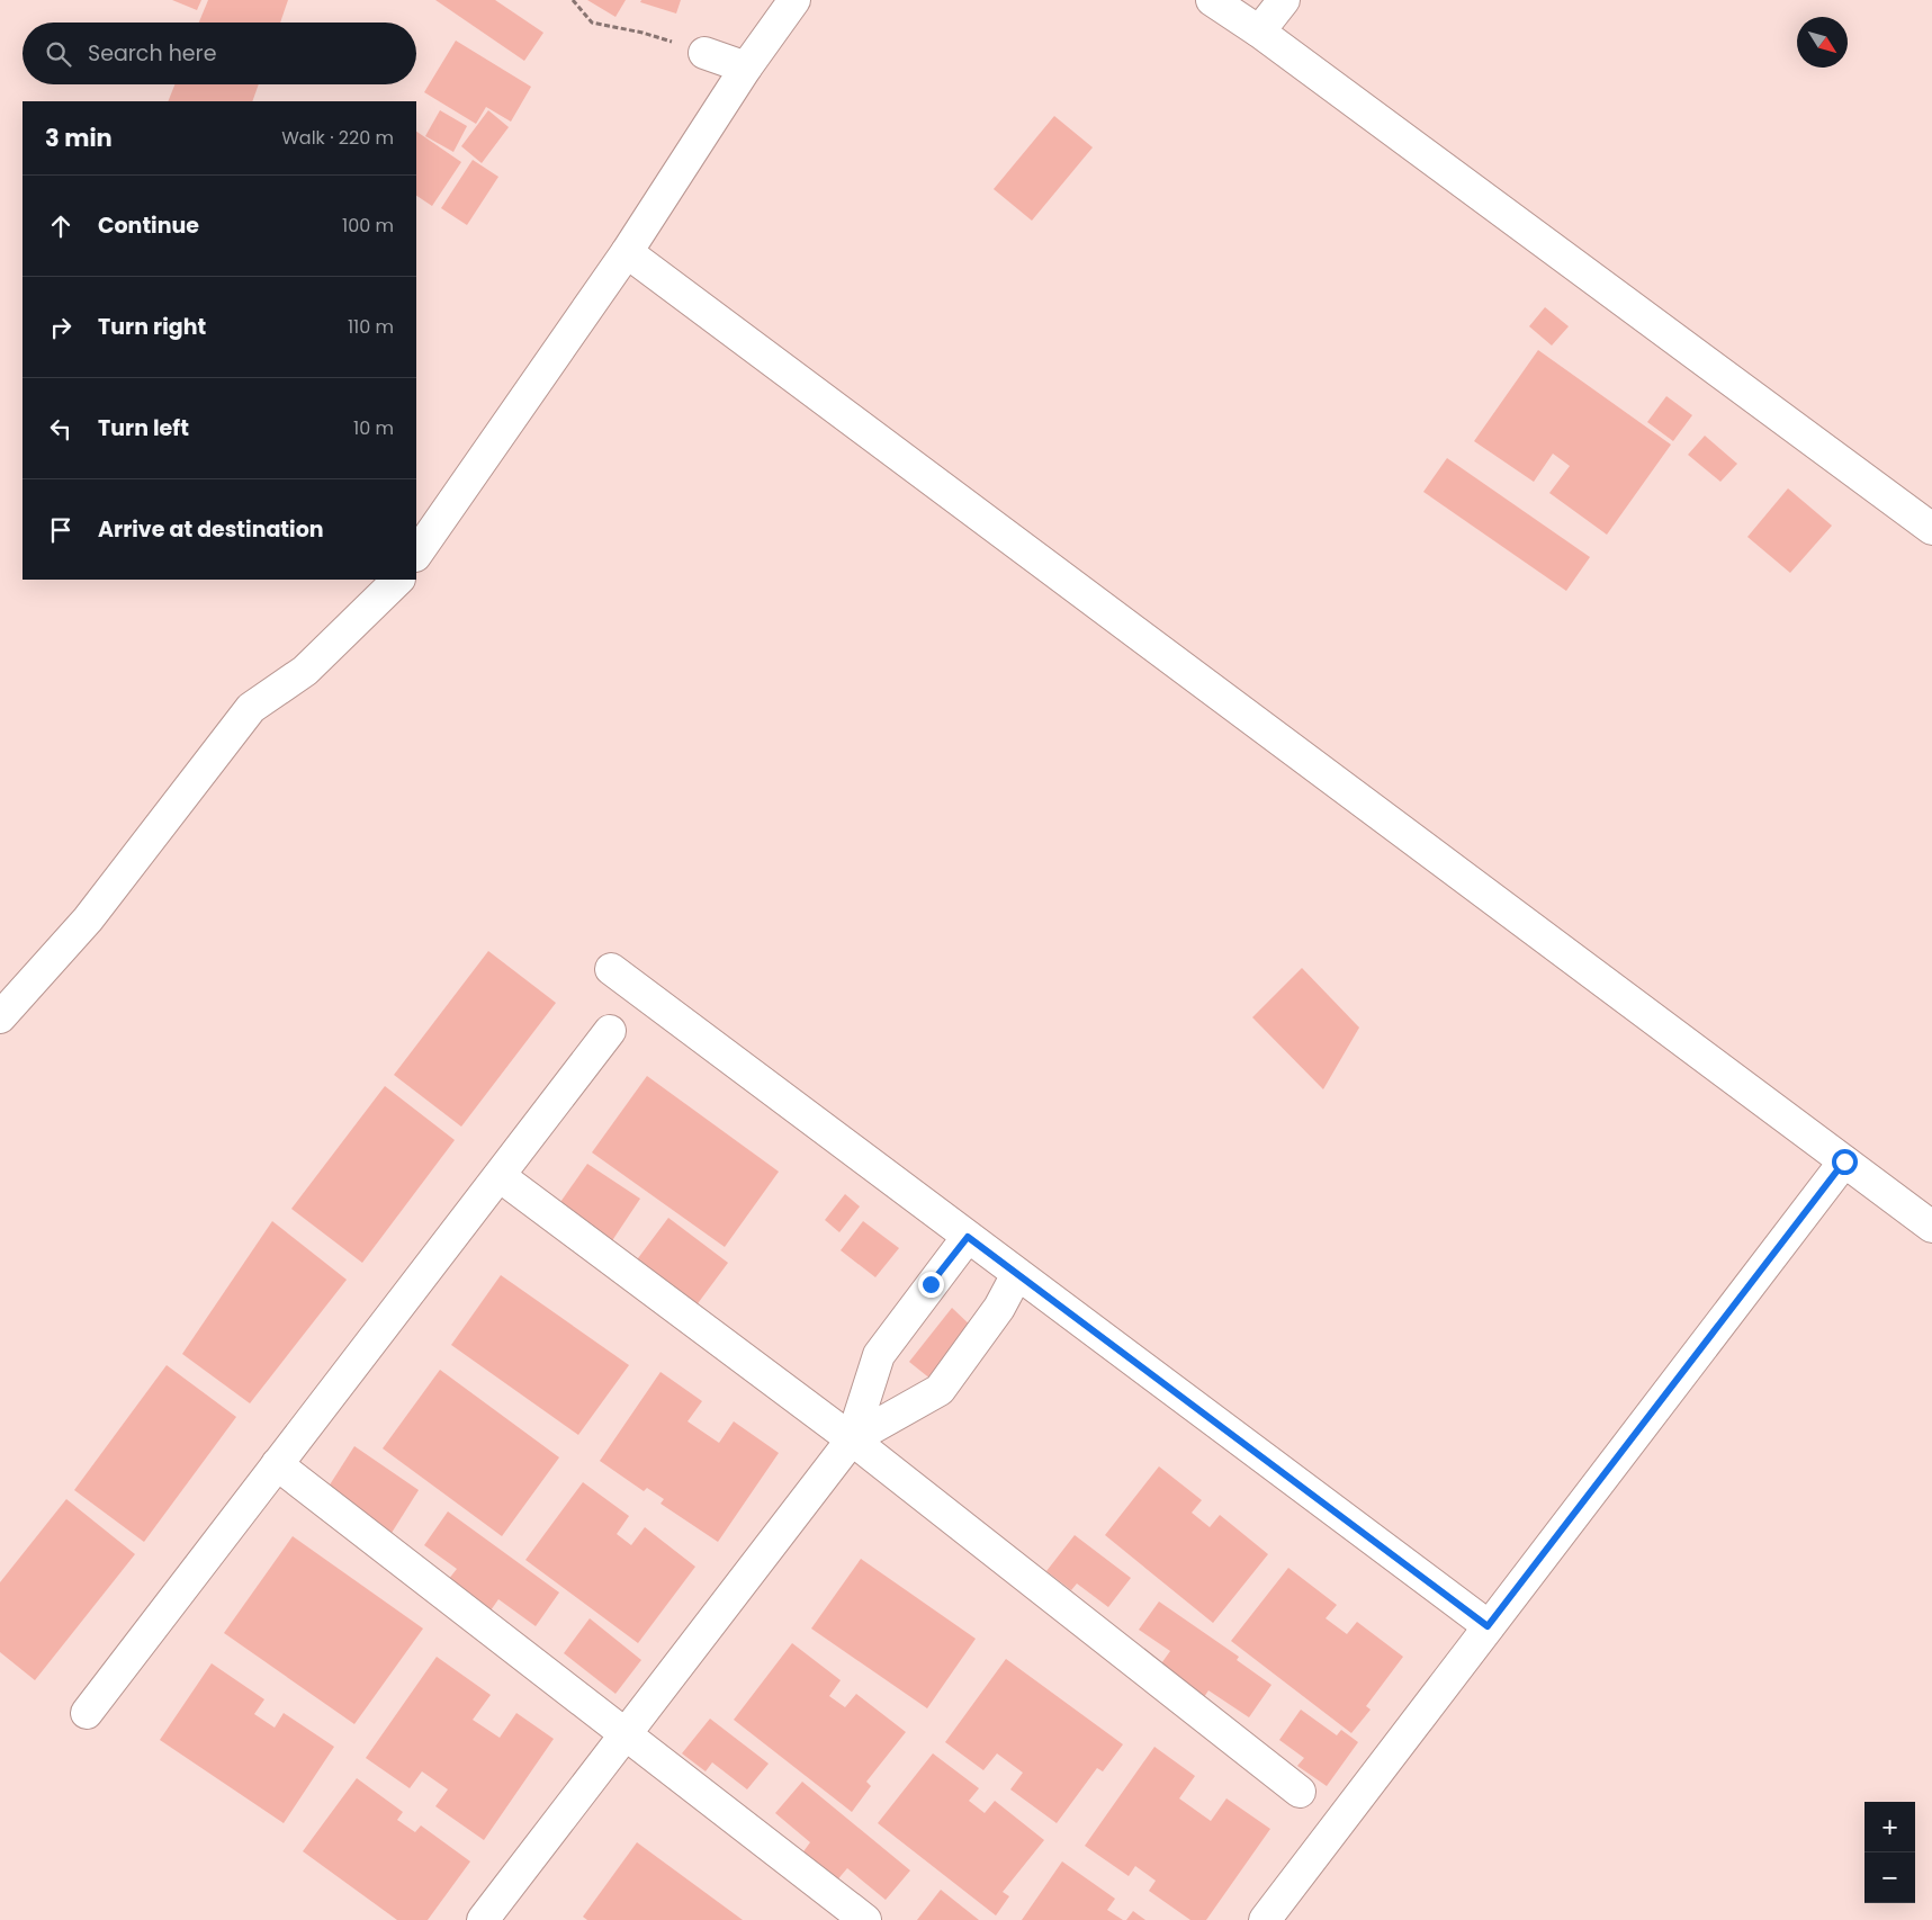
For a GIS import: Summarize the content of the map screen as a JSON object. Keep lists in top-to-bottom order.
{
  "north": "bottom right",
  "page": {
    "search": "Search here",
    "heading": ["3 min", "Walk · 220 m"],
    "list": [
      ["Continue", "100 m"],
      ["Turn right", "110 m"],
      ["Turn left", "10 m"],
      "Arrive at destination"
    ],
    "map_buttons": ["+", "−"]
  }
}
